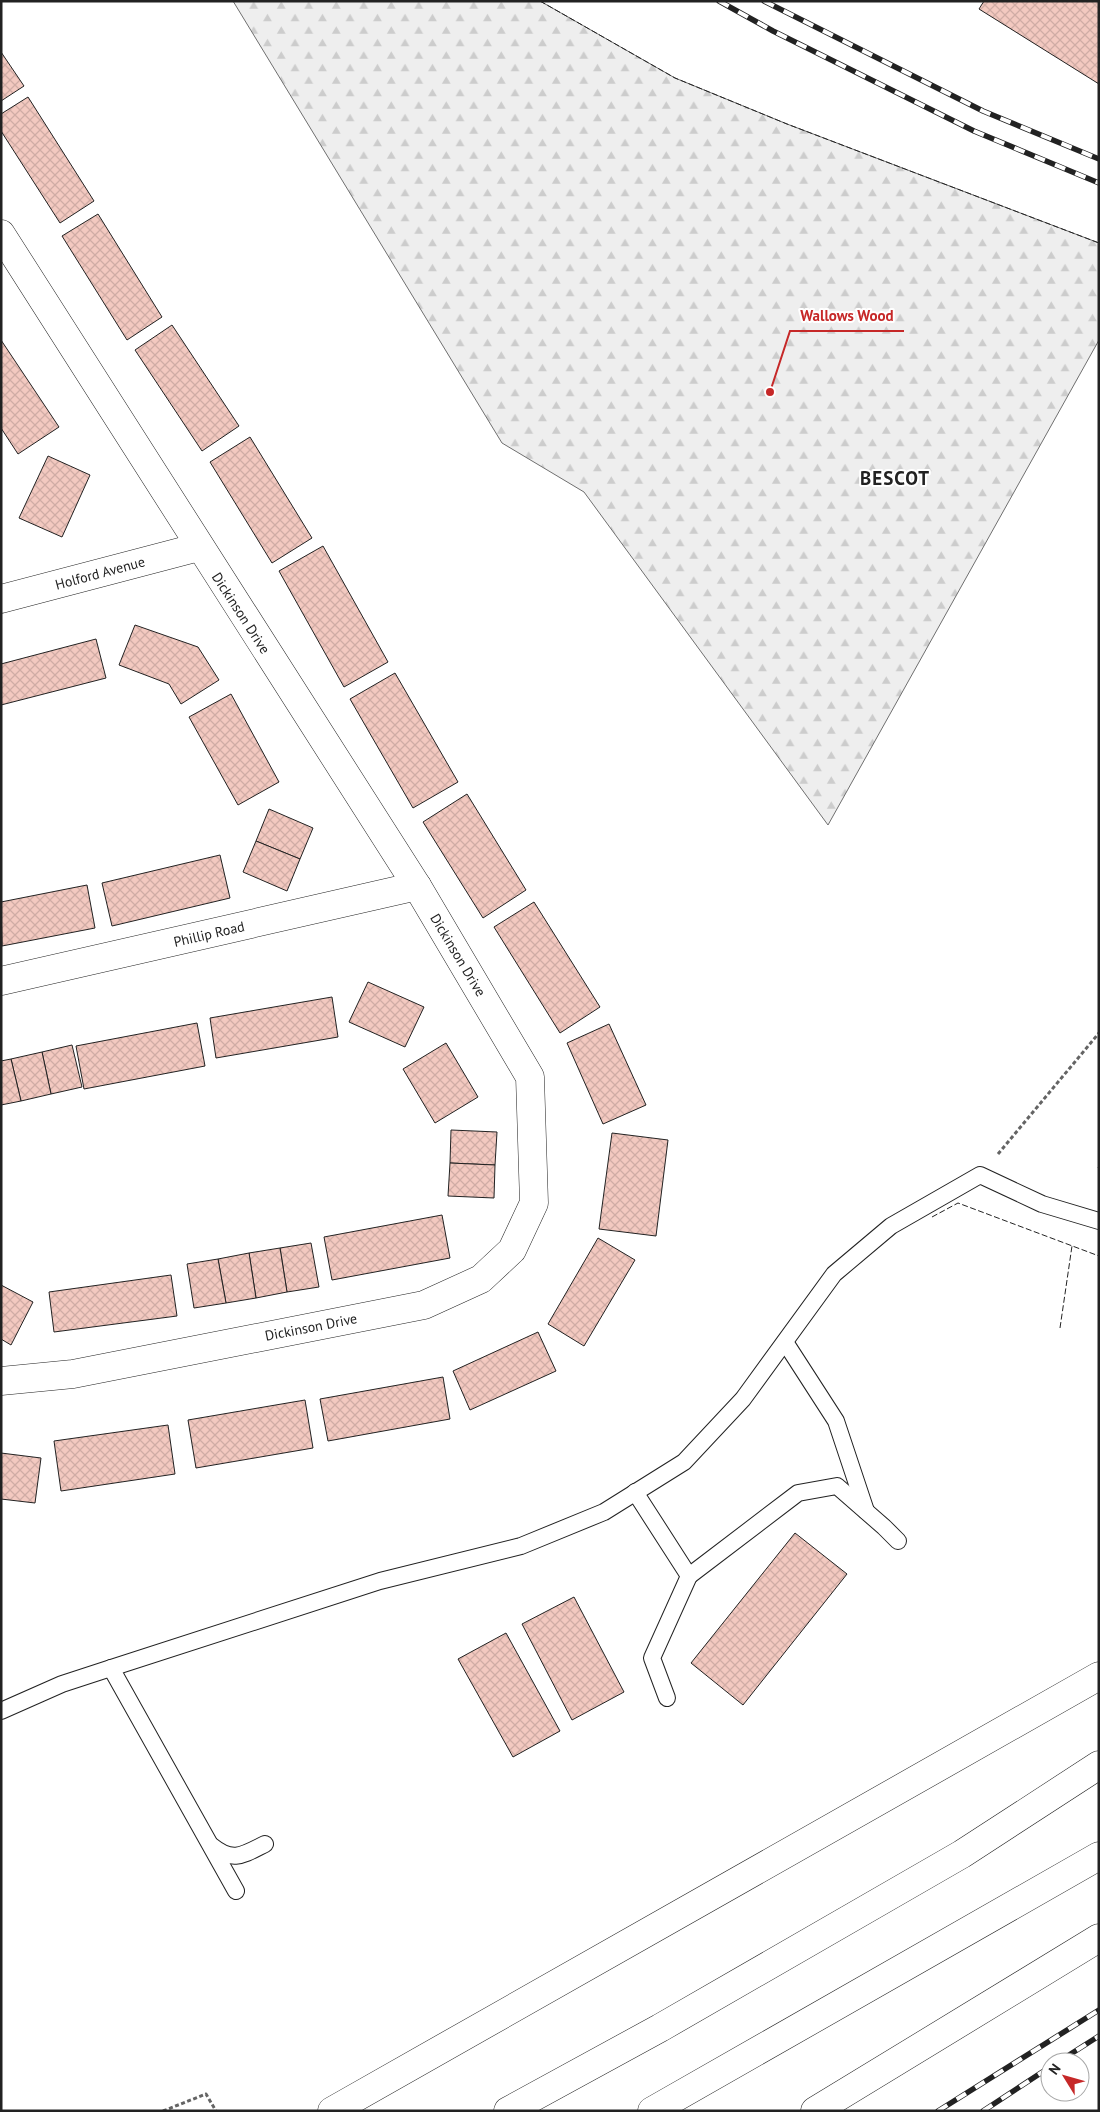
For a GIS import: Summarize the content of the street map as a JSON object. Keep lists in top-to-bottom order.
{
  "streets": {
    "main road": ["Holford Avenue", "Dickinson Drive", "Phillip Road"]
  },
  "crossings": [
    ["Holford Avenue", "Dickinson Drive"],
    ["Dickinson Drive", "Phillip Road"]
  ],
  "districts": ["BESCOT"],
  "places": ["Wallows Wood"],
  "north": "top left"
}
